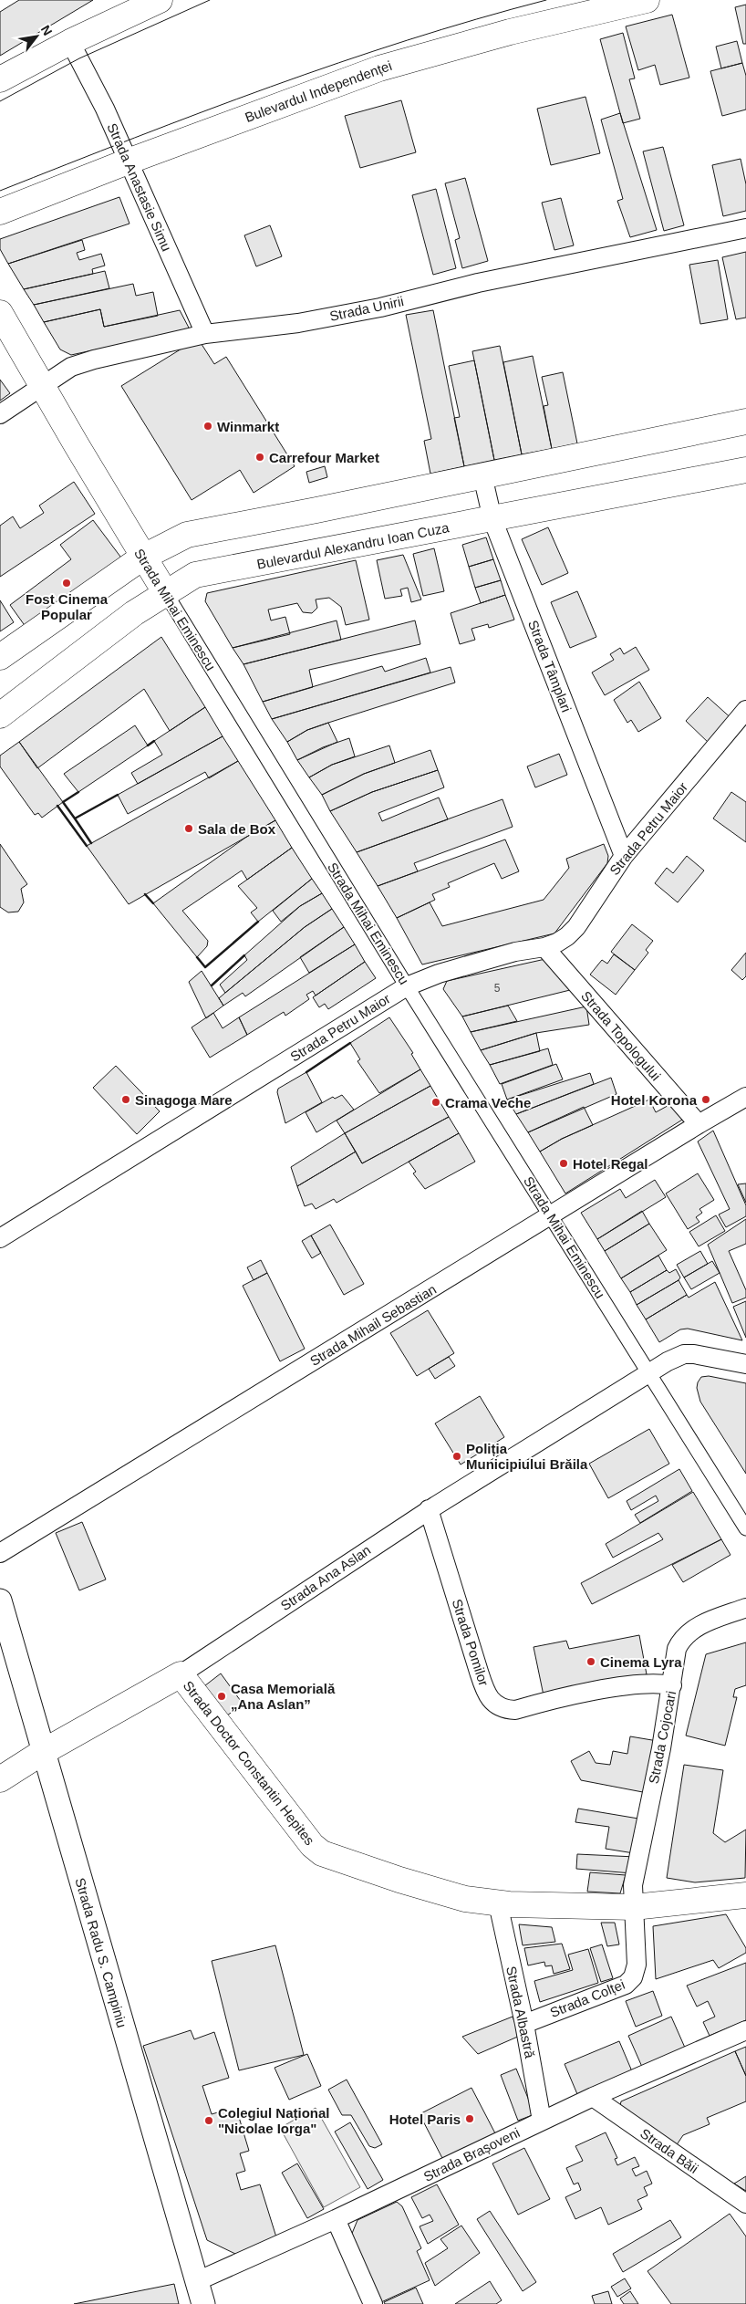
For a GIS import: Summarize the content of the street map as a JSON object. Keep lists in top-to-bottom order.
{
  "streets": {
    "main road": [
      "Bulevardul Independenței",
      "Bulevardul Alexandru Ioan Cuza",
      "Strada Mihai Eminescu",
      "Strada Ana Aslan",
      "Strada Doctor Constantin Hepites"
    ],
    "street": [
      "Strada Anastasie Simu",
      "Strada Unirii",
      "Strada Tâmplari",
      "Strada Petru Maior",
      "Strada Topologului",
      "Strada Mihail Sebastian",
      "Strada Pomilor",
      "Strada Cojocari",
      "Strada Radu S. Campiniu",
      "Strada Colței",
      "Strada Albastră",
      "Strada Băii",
      "Strada Brașoveni"
    ]
  },
  "crossings": [
    ["Bulevardul Independenței", "Strada Anastasie Simu"],
    ["Strada Anastasie Simu", "Strada Unirii"],
    ["Strada Unirii", "Strada Mihai Eminescu"],
    ["Bulevardul Alexandru Ioan Cuza", "Strada Mihai Eminescu"],
    ["Bulevardul Alexandru Ioan Cuza", "Strada Tâmplari"],
    ["Strada Mihai Eminescu", "Strada Petru Maior"],
    ["Strada Mihai Eminescu", "Strada Mihail Sebastian"],
    ["Strada Mihai Eminescu", "Strada Ana Aslan"],
    ["Strada Tâmplari", "Strada Petru Maior"],
    ["Strada Petru Maior", "Strada Topologului"],
    ["Strada Topologului", "Strada Mihail Sebastian"],
    ["Strada Ana Aslan", "Strada Pomilor"],
    ["Strada Ana Aslan", "Strada Doctor Constantin Hepites"],
    ["Strada Ana Aslan", "Strada Radu S. Campiniu"],
    ["Strada Pomilor", "Strada Cojocari"],
    ["Strada Cojocari", "Strada Doctor Constantin Hepites"],
    ["Strada Cojocari", "Strada Colței"],
    ["Strada Doctor Constantin Hepites", "Strada Colței"],
    ["Strada Doctor Constantin Hepites", "Strada Albastră"],
    ["Strada Radu S. Campiniu", "Strada Brașoveni"],
    ["Strada Colței", "Strada Albastră"],
    ["Strada Albastră", "Strada Brașoveni"],
    ["Strada Băii", "Strada Brașoveni"]
  ],
  "places": [
    "Winmarkt",
    "Carrefour Market",
    "Fost Cinema Popular",
    "Sala de Box",
    "Sinagoga Mare",
    "Hotel Korona",
    "Crama Veche",
    "Hotel Regal",
    "Poliția Municipiului Brăila",
    "Cinema Lyra",
    "Casa Memorială „Ana Aslan”",
    "Hotel Paris",
    "Colegiul Național \"Nicolae Iorga\""
  ],
  "house_numbers": ["5"],
  "north": "top right"
}
